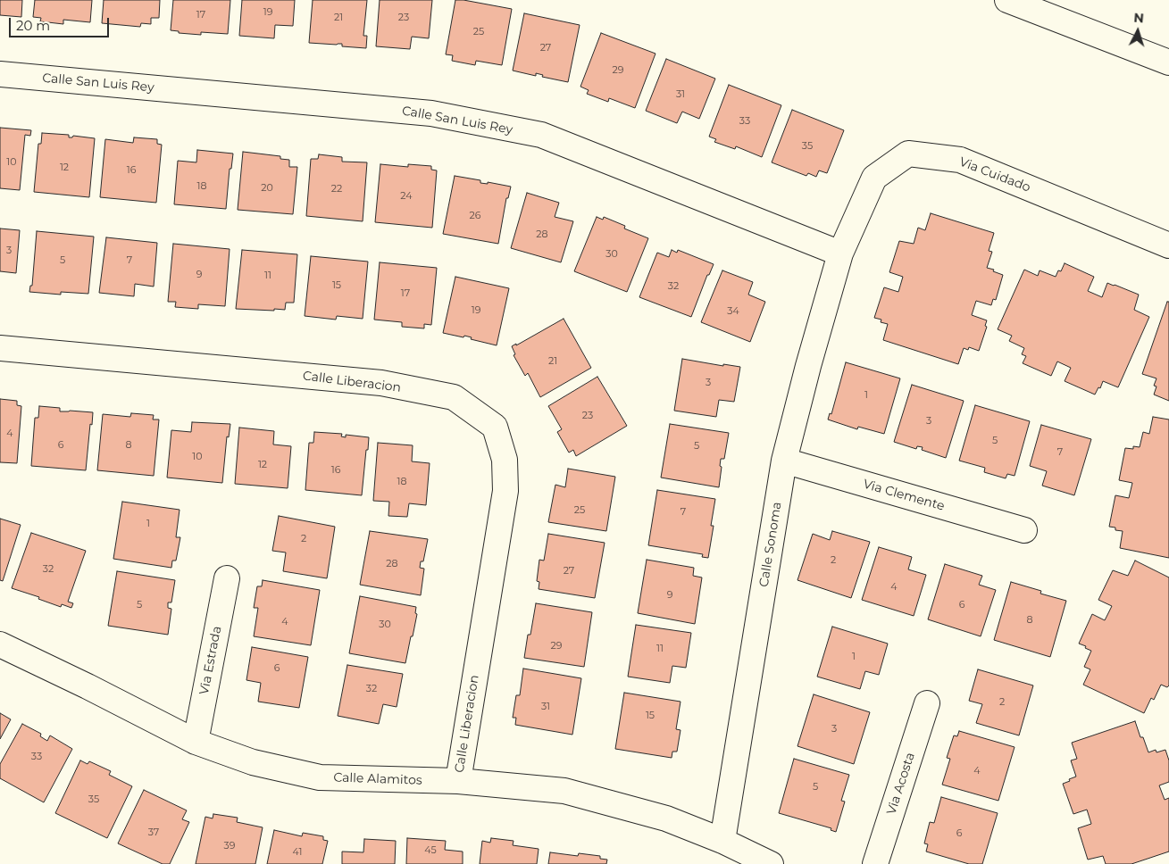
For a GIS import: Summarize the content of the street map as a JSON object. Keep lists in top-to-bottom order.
{
  "streets": {
    "main road": [
      "Calle San Luis Rey",
      "Via Cuidado",
      "Calle Liberacion",
      "Via Clemente",
      "Calle Sonoma",
      "Via Estrada",
      "Calle Alamitos",
      "Via Acosta"
    ]
  },
  "crossings": [
    ["Calle San Luis Rey", "Via Cuidado"],
    ["Calle San Luis Rey", "Calle Sonoma"],
    ["Via Cuidado", "Calle Sonoma"],
    ["Calle Liberacion", "Calle Alamitos"],
    ["Via Clemente", "Calle Sonoma"],
    ["Calle Sonoma", "Calle Alamitos"],
    ["Via Estrada", "Calle Alamitos"]
  ],
  "house_numbers": [
    "19",
    "17",
    "21",
    "23",
    "25",
    "27",
    "29",
    "31",
    "33",
    "35",
    "10",
    "12",
    "16",
    "18",
    "20",
    "22",
    "24",
    "26",
    "28",
    "3",
    "30",
    "5",
    "7",
    "9",
    "11",
    "15",
    "32",
    "17",
    "19",
    "34",
    "21",
    "3",
    "1",
    "23",
    "3",
    "4",
    "5",
    "6",
    "8",
    "5",
    "7",
    "10",
    "12",
    "16",
    "18",
    "25",
    "7",
    "1",
    "2",
    "2",
    "28",
    "32",
    "27",
    "4",
    "9",
    "5",
    "6",
    "8",
    "4",
    "30",
    "29",
    "11",
    "1",
    "6",
    "32",
    "2",
    "31",
    "15",
    "3",
    "33",
    "4",
    "5",
    "35",
    "37",
    "6",
    "39",
    "45",
    "41"
  ],
  "scale_bar": "20 m",
  "north": "top"
}
